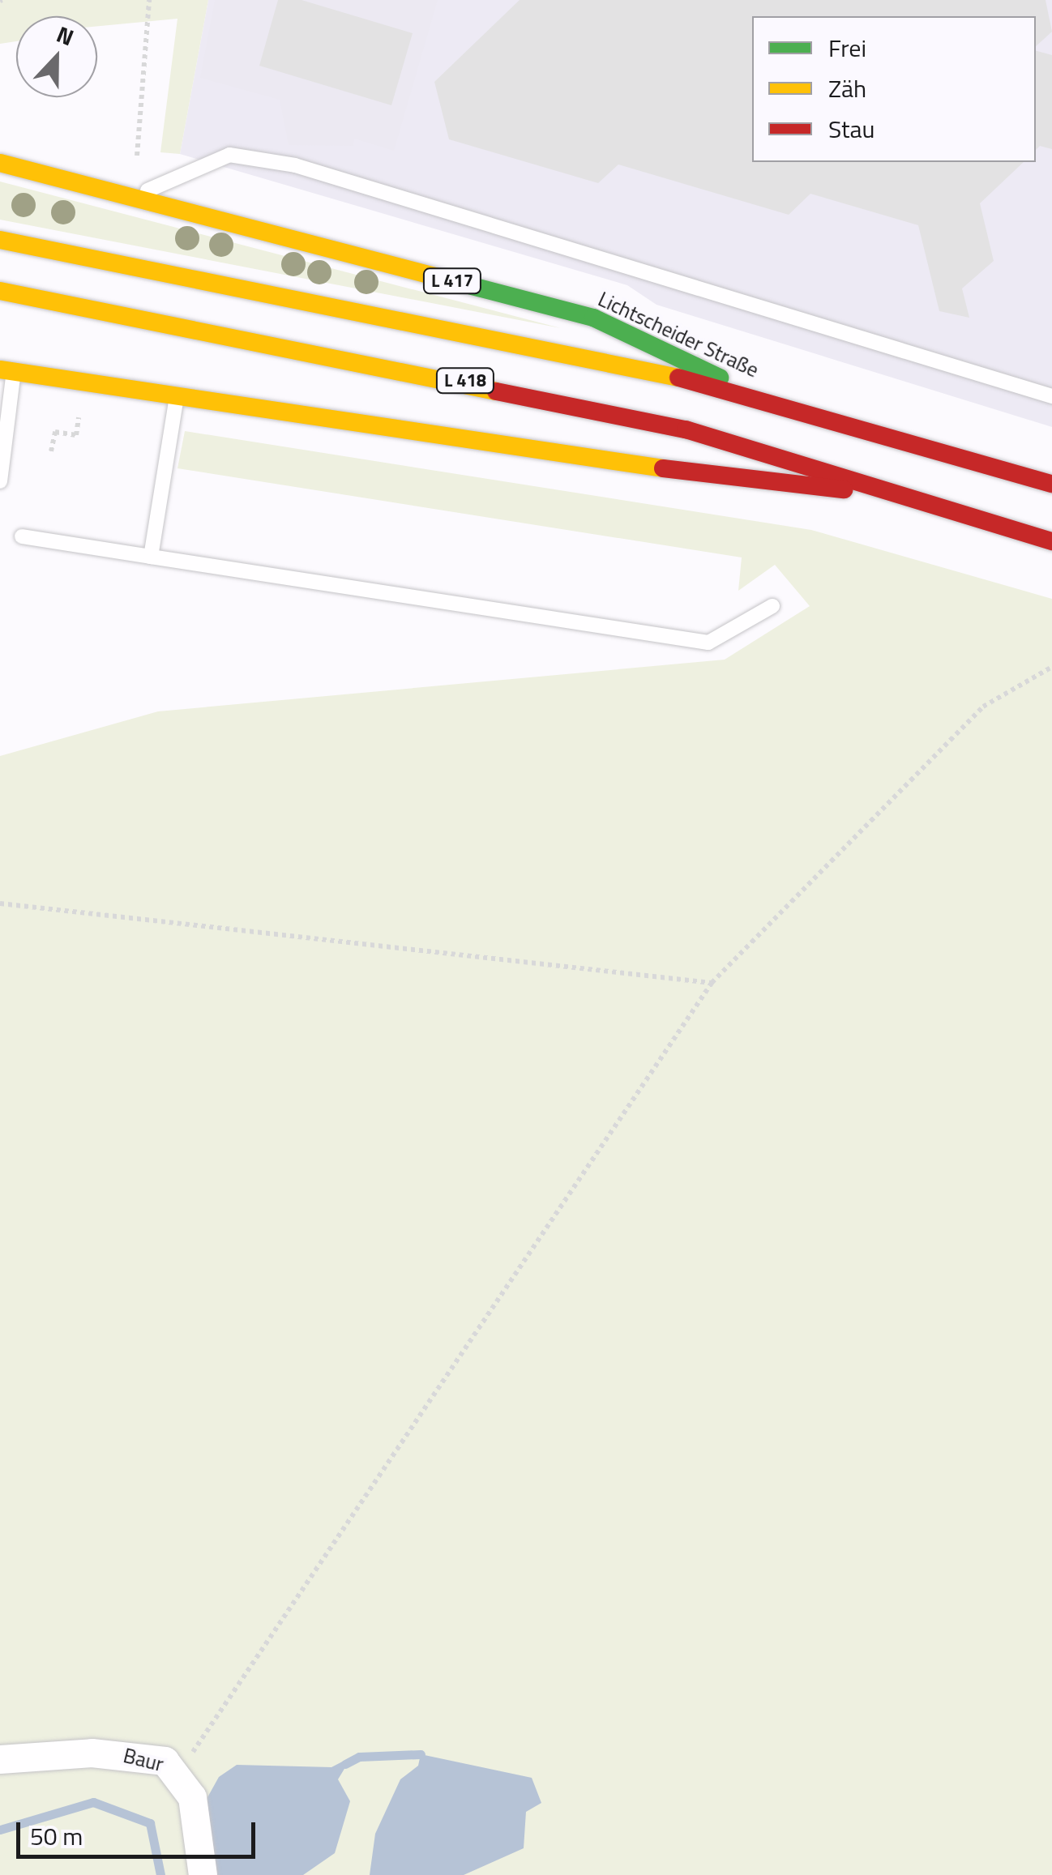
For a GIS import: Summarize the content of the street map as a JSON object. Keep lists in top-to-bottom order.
{
  "streets": {
    "main road": ["L 417", "Lichtscheider Straße", "L 418"],
    "street": ["Baur"]
  },
  "crossings": [
    ["Lichtscheider Straße", "L 418"]
  ],
  "legend": ["Frei", "Zäh", "Stau"],
  "scale_bar": "50 m",
  "north": "top"
}
